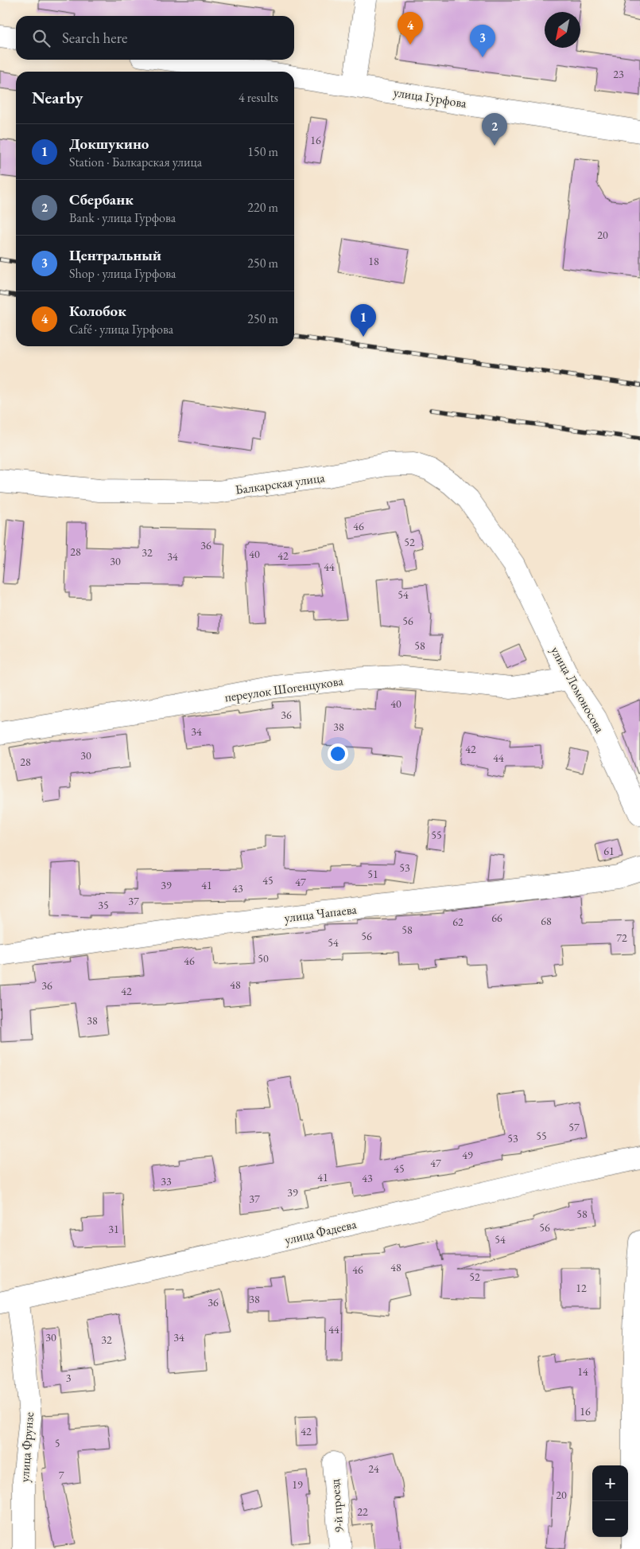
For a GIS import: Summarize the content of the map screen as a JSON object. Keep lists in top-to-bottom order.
{
  "streets": {
    "street": [
      "улица Гурфова",
      "Балкарская улица",
      "переулок Шогенцукова",
      "улица Ломоносова",
      "улица Чапаева",
      "улица Фадеева",
      "улица Фрунзе",
      "9-й проезд"
    ]
  },
  "crossings": [
    ["Балкарская улица", "улица Ломоносова"],
    ["переулок Шогенцукова", "улица Ломоносова"],
    ["улица Фадеева", "улица Фрунзе"]
  ],
  "house_numbers": [
    "23",
    "16",
    "20",
    "18",
    "46",
    "52",
    "36",
    "28",
    "32",
    "40",
    "42",
    "34",
    "30",
    "44",
    "54",
    "56",
    "58",
    "40",
    "36",
    "38",
    "34",
    "42",
    "30",
    "44",
    "28",
    "55",
    "61",
    "53",
    "51",
    "45",
    "47",
    "39",
    "41",
    "43",
    "37",
    "35",
    "66",
    "68",
    "62",
    "58",
    "56",
    "72",
    "54",
    "50",
    "46",
    "48",
    "36",
    "42",
    "38",
    "57",
    "55",
    "53",
    "49",
    "47",
    "45",
    "41",
    "43",
    "33",
    "39",
    "37",
    "58",
    "56",
    "31",
    "54",
    "48",
    "46",
    "52",
    "12",
    "38",
    "36",
    "44",
    "30",
    "34",
    "32",
    "14",
    "3",
    "16",
    "42",
    "5",
    "24",
    "7",
    "19",
    "20",
    "22"
  ],
  "north": "bottom left",
  "page": {
    "pins": [
      "4",
      "3",
      "2",
      "1"
    ],
    "search": "Search here",
    "heading": ["Nearby", "4 results"],
    "list": [
      {
        "mark": "1",
        "name": "Докшукино",
        "note": "Station · Балкарская улица",
        "value": "150 m"
      },
      {
        "mark": "2",
        "name": "Сбербанк",
        "note": "Bank · улица Гурфова",
        "value": "220 m"
      },
      {
        "mark": "3",
        "name": "Центральный",
        "note": "Shop · улица Гурфова",
        "value": "250 m"
      },
      {
        "mark": "4",
        "name": "Колобок",
        "note": "Café · улица Гурфова",
        "value": "250 m"
      }
    ],
    "map_buttons": ["+", "−"]
  }
}
